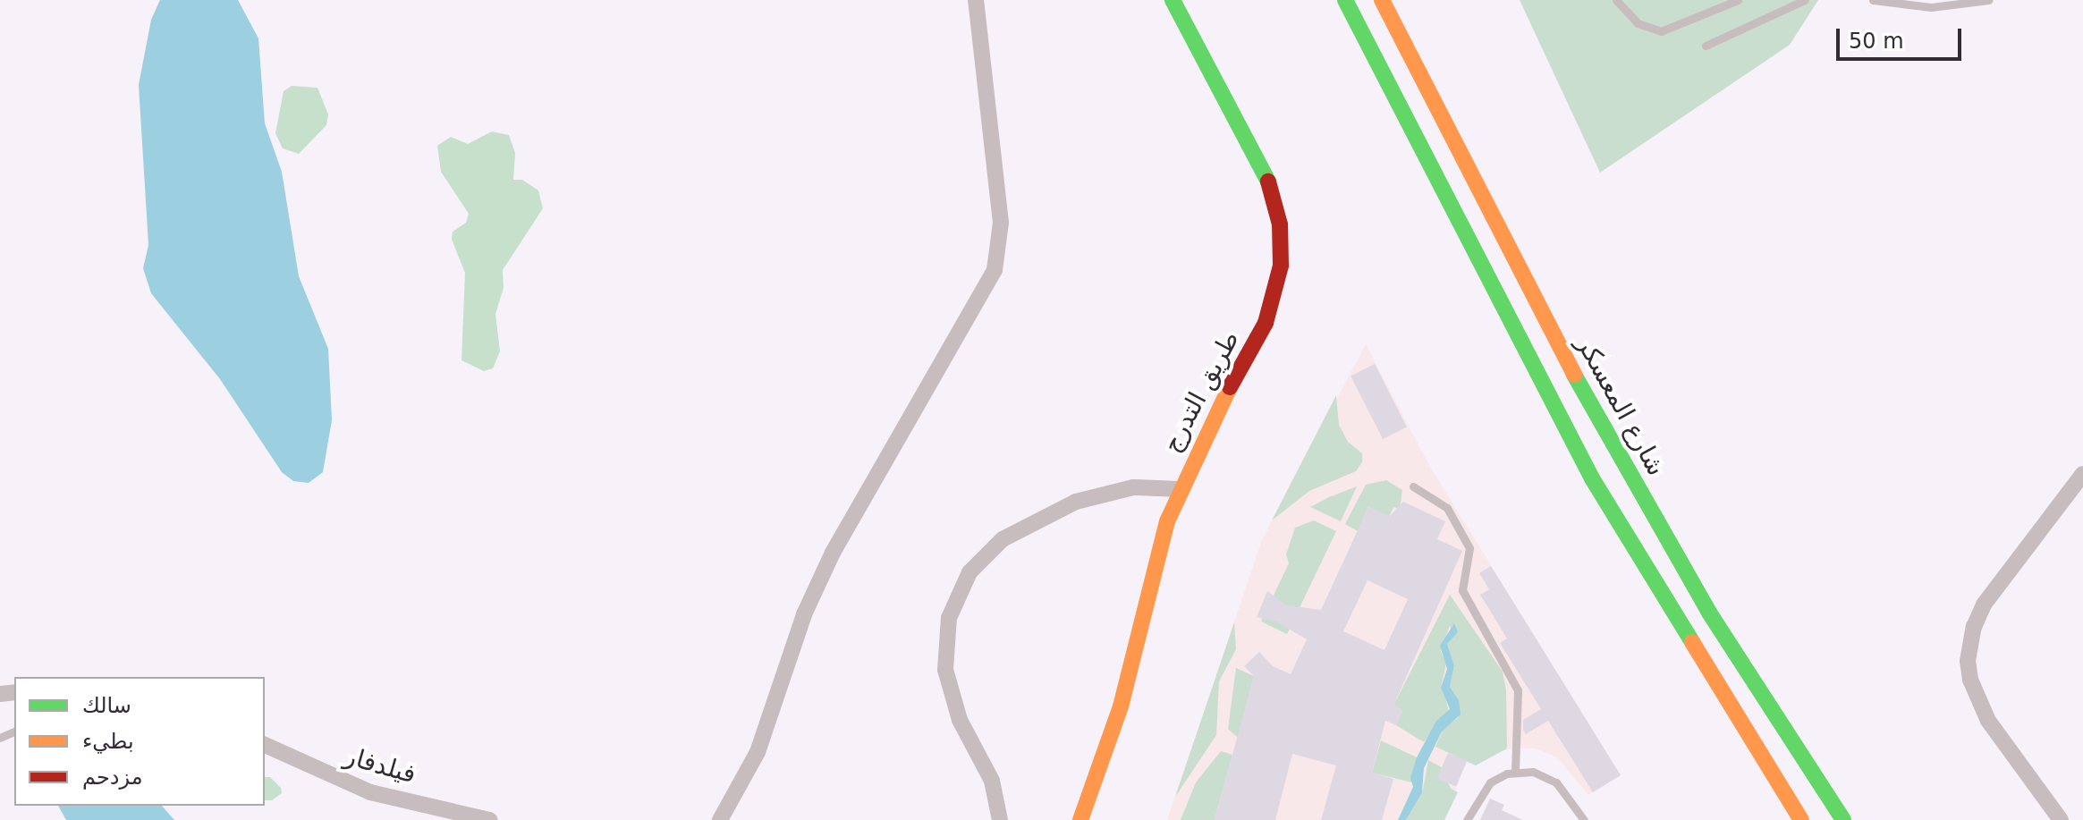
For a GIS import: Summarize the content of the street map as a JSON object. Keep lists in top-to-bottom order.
{
  "streets": {
    "main road": ["طريق التدرج", "شارع المعسكر"],
    "street": ["فيلدفار"]
  },
  "legend": ["سالك", "بطيء", "مزدحم"],
  "scale_bar": "50 m"
}
